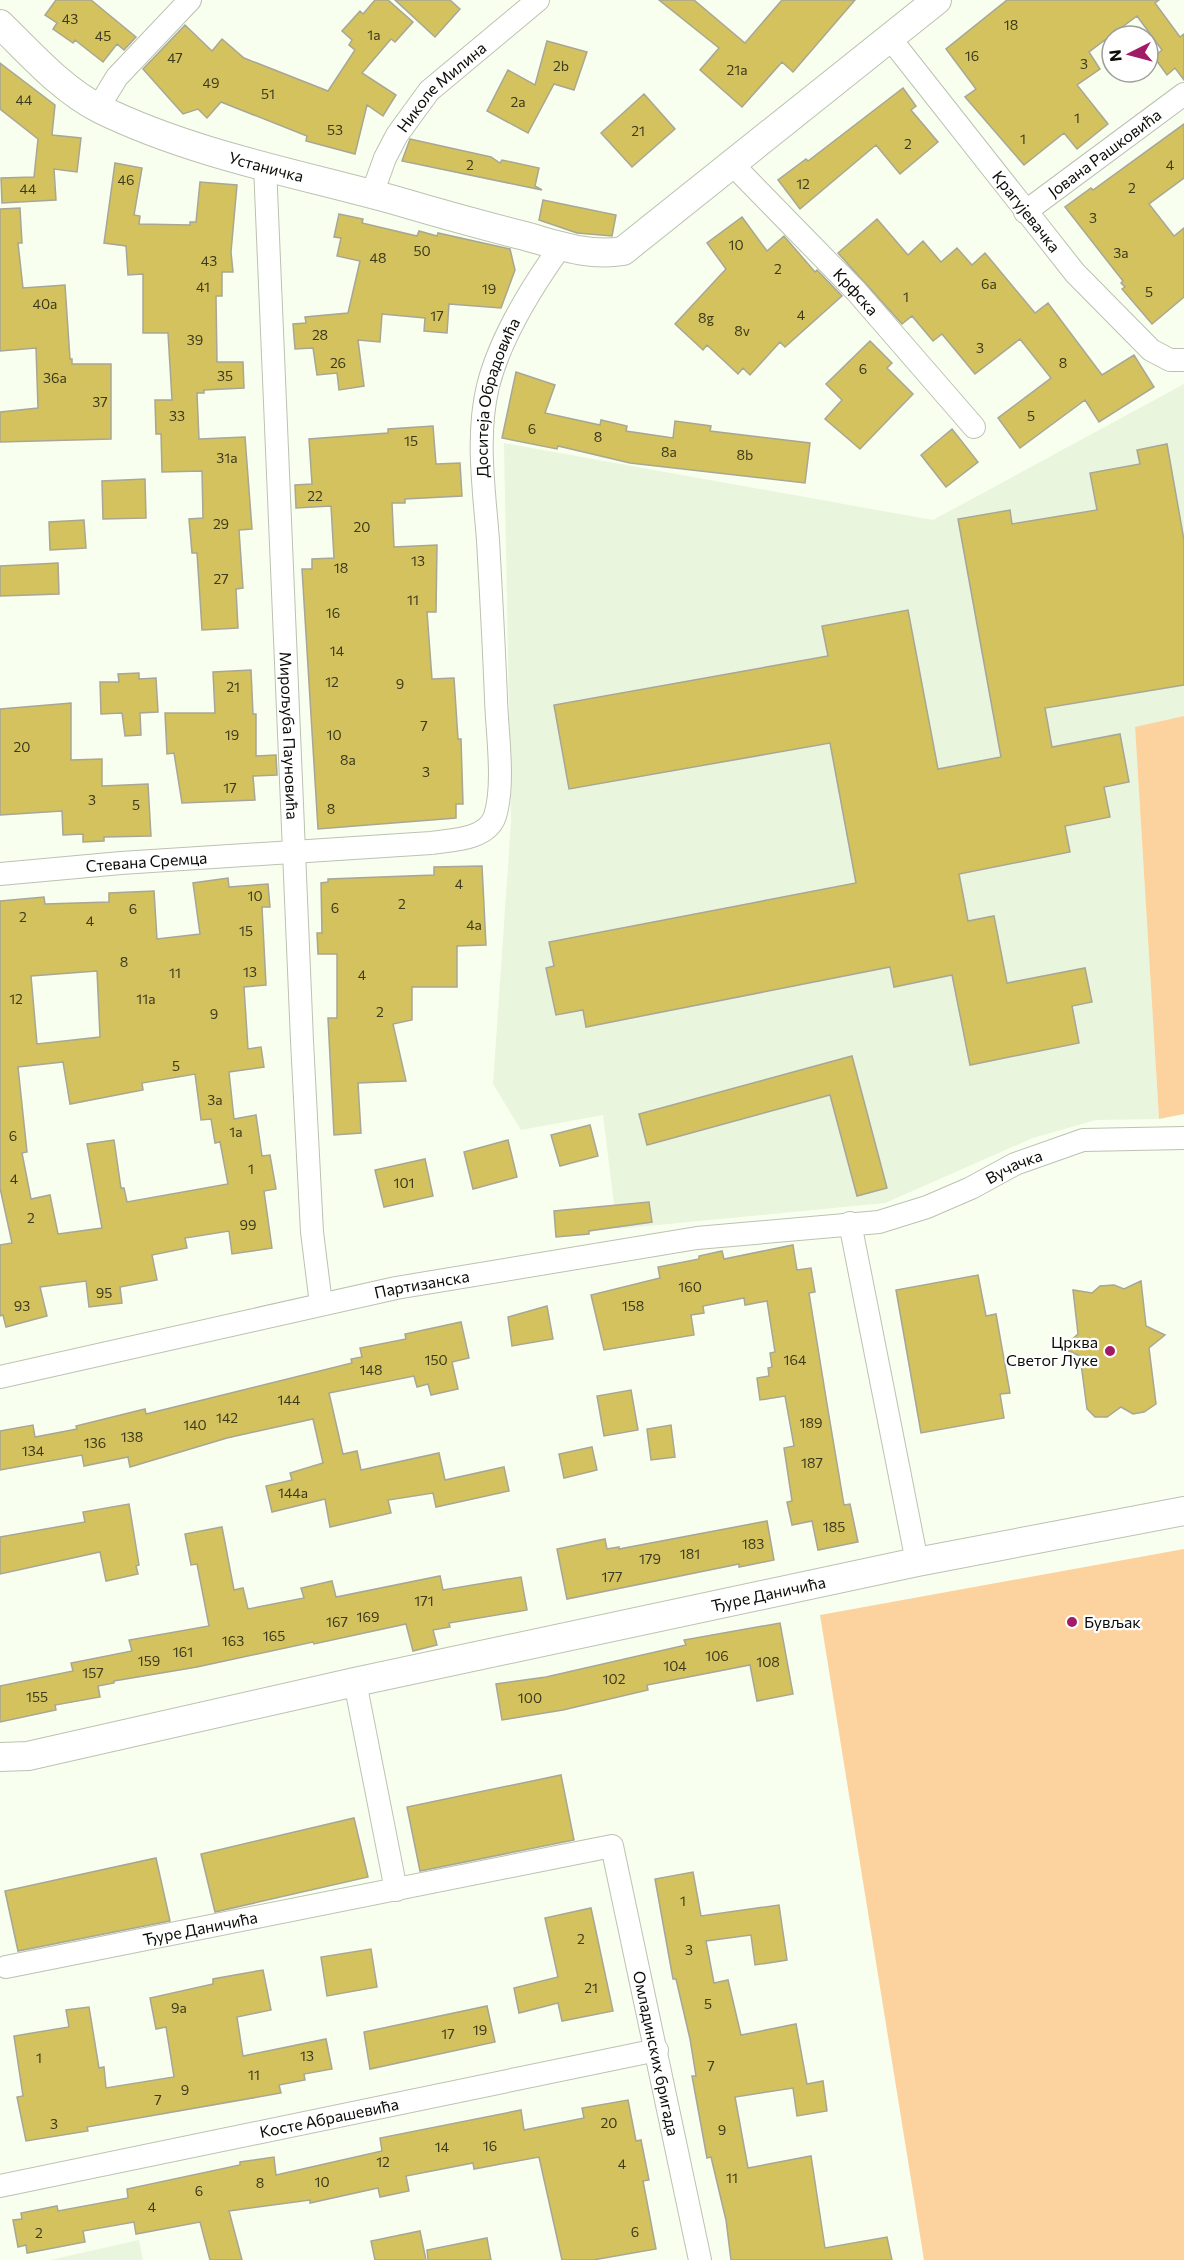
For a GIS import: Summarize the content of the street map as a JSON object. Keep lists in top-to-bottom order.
{
  "streets": {
    "street": [
      "Николе Милина",
      "Јована Рашковића",
      "Устаничка",
      "Крагујевачка",
      "Крфска",
      "Доситеја Обрадовића",
      "Мирољуба Пауновића",
      "Стевана Сремца",
      "Вучачка",
      "Партизанска",
      "Ђуре Даничића",
      "Омладинских бригада",
      "Косте Абрашевића"
    ]
  },
  "crossings": [
    ["Николе Милина", "Устаничка"],
    ["Јована Рашковића", "Крагујевачка"],
    ["Устаничка", "Доситеја Обрадовића"],
    ["Устаничка", "Мирољуба Пауновића"],
    ["Доситеја Обрадовића", "Мирољуба Пауновића"],
    ["Доситеја Обрадовића", "Стевана Сремца"],
    ["Мирољуба Пауновића", "Стевана Сремца"],
    ["Мирољуба Пауновића", "Партизанска"],
    ["Вучачка", "Партизанска"],
    ["Ђуре Даничића", "Омладинских бригада"],
    ["Омладинских бригада", "Косте Абрашевића"]
  ],
  "places": ["Црква Светог Луке", "Бувљак"],
  "house_numbers": [
    "43",
    "18",
    "1a",
    "45",
    "16",
    "47",
    "3",
    "2b",
    "21a",
    "49",
    "51",
    "44",
    "2a",
    "1",
    "53",
    "21",
    "1",
    "2",
    "2",
    "4",
    "46",
    "12",
    "2",
    "44",
    "3",
    "10",
    "50",
    "3a",
    "48",
    "43",
    "2",
    "6a",
    "41",
    "19",
    "5",
    "1",
    "40a",
    "4",
    "17",
    "8g",
    "8v",
    "28",
    "39",
    "3",
    "26",
    "8",
    "6",
    "35",
    "36a",
    "37",
    "33",
    "5",
    "6",
    "8",
    "15",
    "8a",
    "8b",
    "31a",
    "22",
    "29",
    "20",
    "13",
    "18",
    "27",
    "11",
    "16",
    "14",
    "12",
    "9",
    "21",
    "7",
    "19",
    "10",
    "20",
    "8a",
    "3",
    "17",
    "3",
    "5",
    "8",
    "4",
    "10",
    "2",
    "6",
    "6",
    "2",
    "4",
    "4a",
    "15",
    "8",
    "13",
    "11",
    "4",
    "12",
    "11a",
    "2",
    "9",
    "5",
    "3a",
    "1a",
    "6",
    "1",
    "4",
    "101",
    "2",
    "99",
    "160",
    "95",
    "93",
    "158",
    "150",
    "164",
    "148",
    "144",
    "142",
    "189",
    "140",
    "138",
    "136",
    "134",
    "187",
    "144a",
    "185",
    "183",
    "181",
    "179",
    "177",
    "171",
    "169",
    "167",
    "165",
    "163",
    "161",
    "106",
    "159",
    "108",
    "104",
    "157",
    "102",
    "155",
    "100",
    "1",
    "2",
    "3",
    "21",
    "5",
    "9a",
    "19",
    "17",
    "13",
    "1",
    "7",
    "11",
    "9",
    "7",
    "20",
    "3",
    "9",
    "16",
    "14",
    "12",
    "4",
    "11",
    "10",
    "8",
    "6",
    "4",
    "6",
    "2"
  ],
  "north": "left"
}
